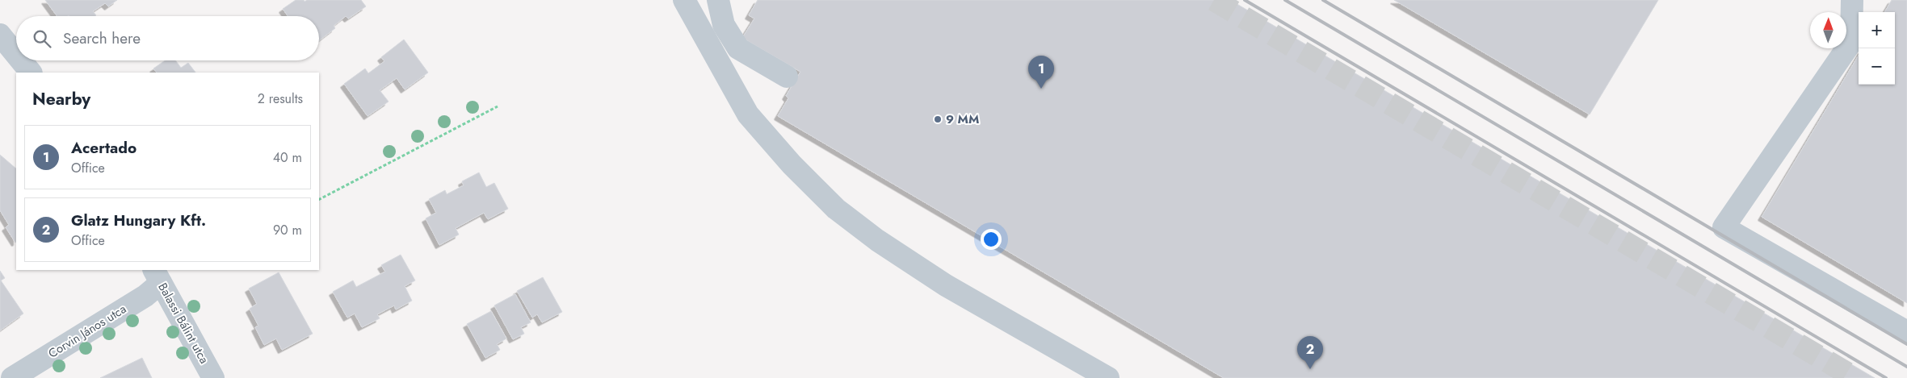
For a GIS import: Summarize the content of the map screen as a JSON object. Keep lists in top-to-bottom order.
{
  "streets": {
    "street": ["Balassi Bálint utca", "Corvin János utca"]
  },
  "crossings": [
    ["Balassi Bálint utca", "Corvin János utca"]
  ],
  "places": ["9 MM"],
  "north": "top",
  "page": {
    "map_buttons": ["+", "−"],
    "search": "Search here",
    "pins": ["1", "2"],
    "heading": ["Nearby", "2 results"],
    "list": [
      {
        "mark": "1",
        "name": "Acertado",
        "note": "Office",
        "value": "40 m"
      },
      {
        "mark": "2",
        "name": "Glatz Hungary Kft.",
        "note": "Office",
        "value": "90 m"
      }
    ]
  }
}
